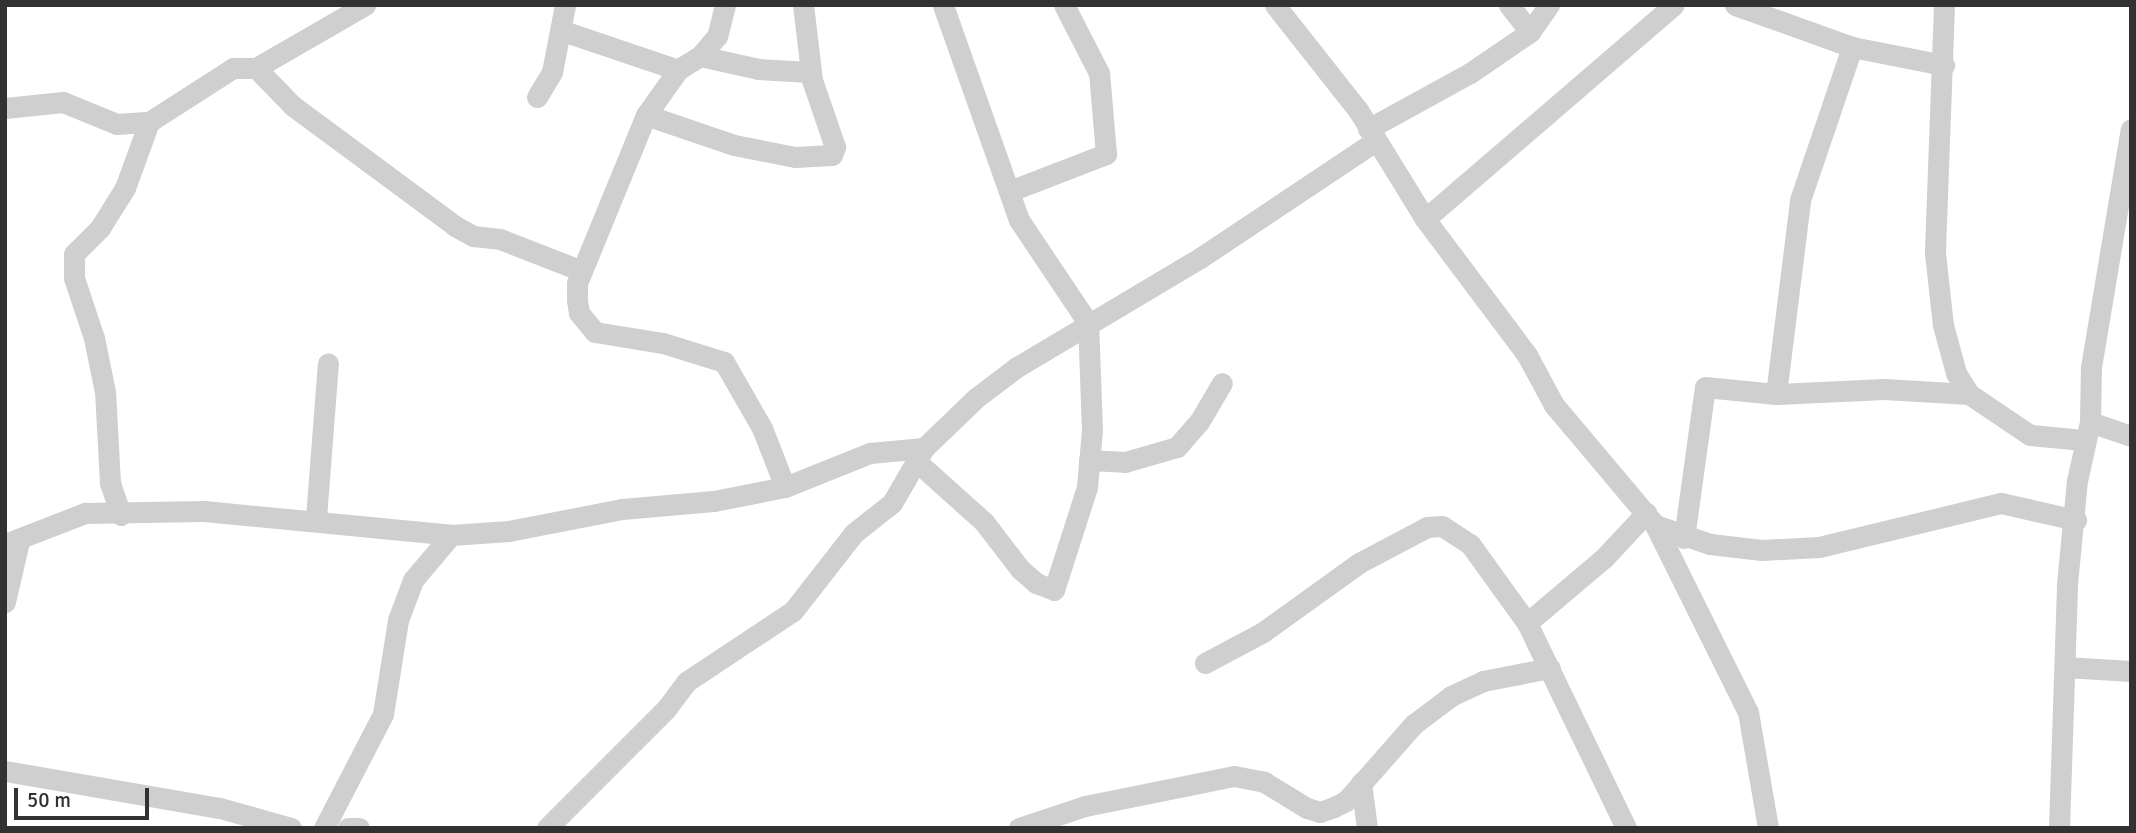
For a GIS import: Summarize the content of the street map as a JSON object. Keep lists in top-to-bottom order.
{
  "scale_bar": "50 m"
}
